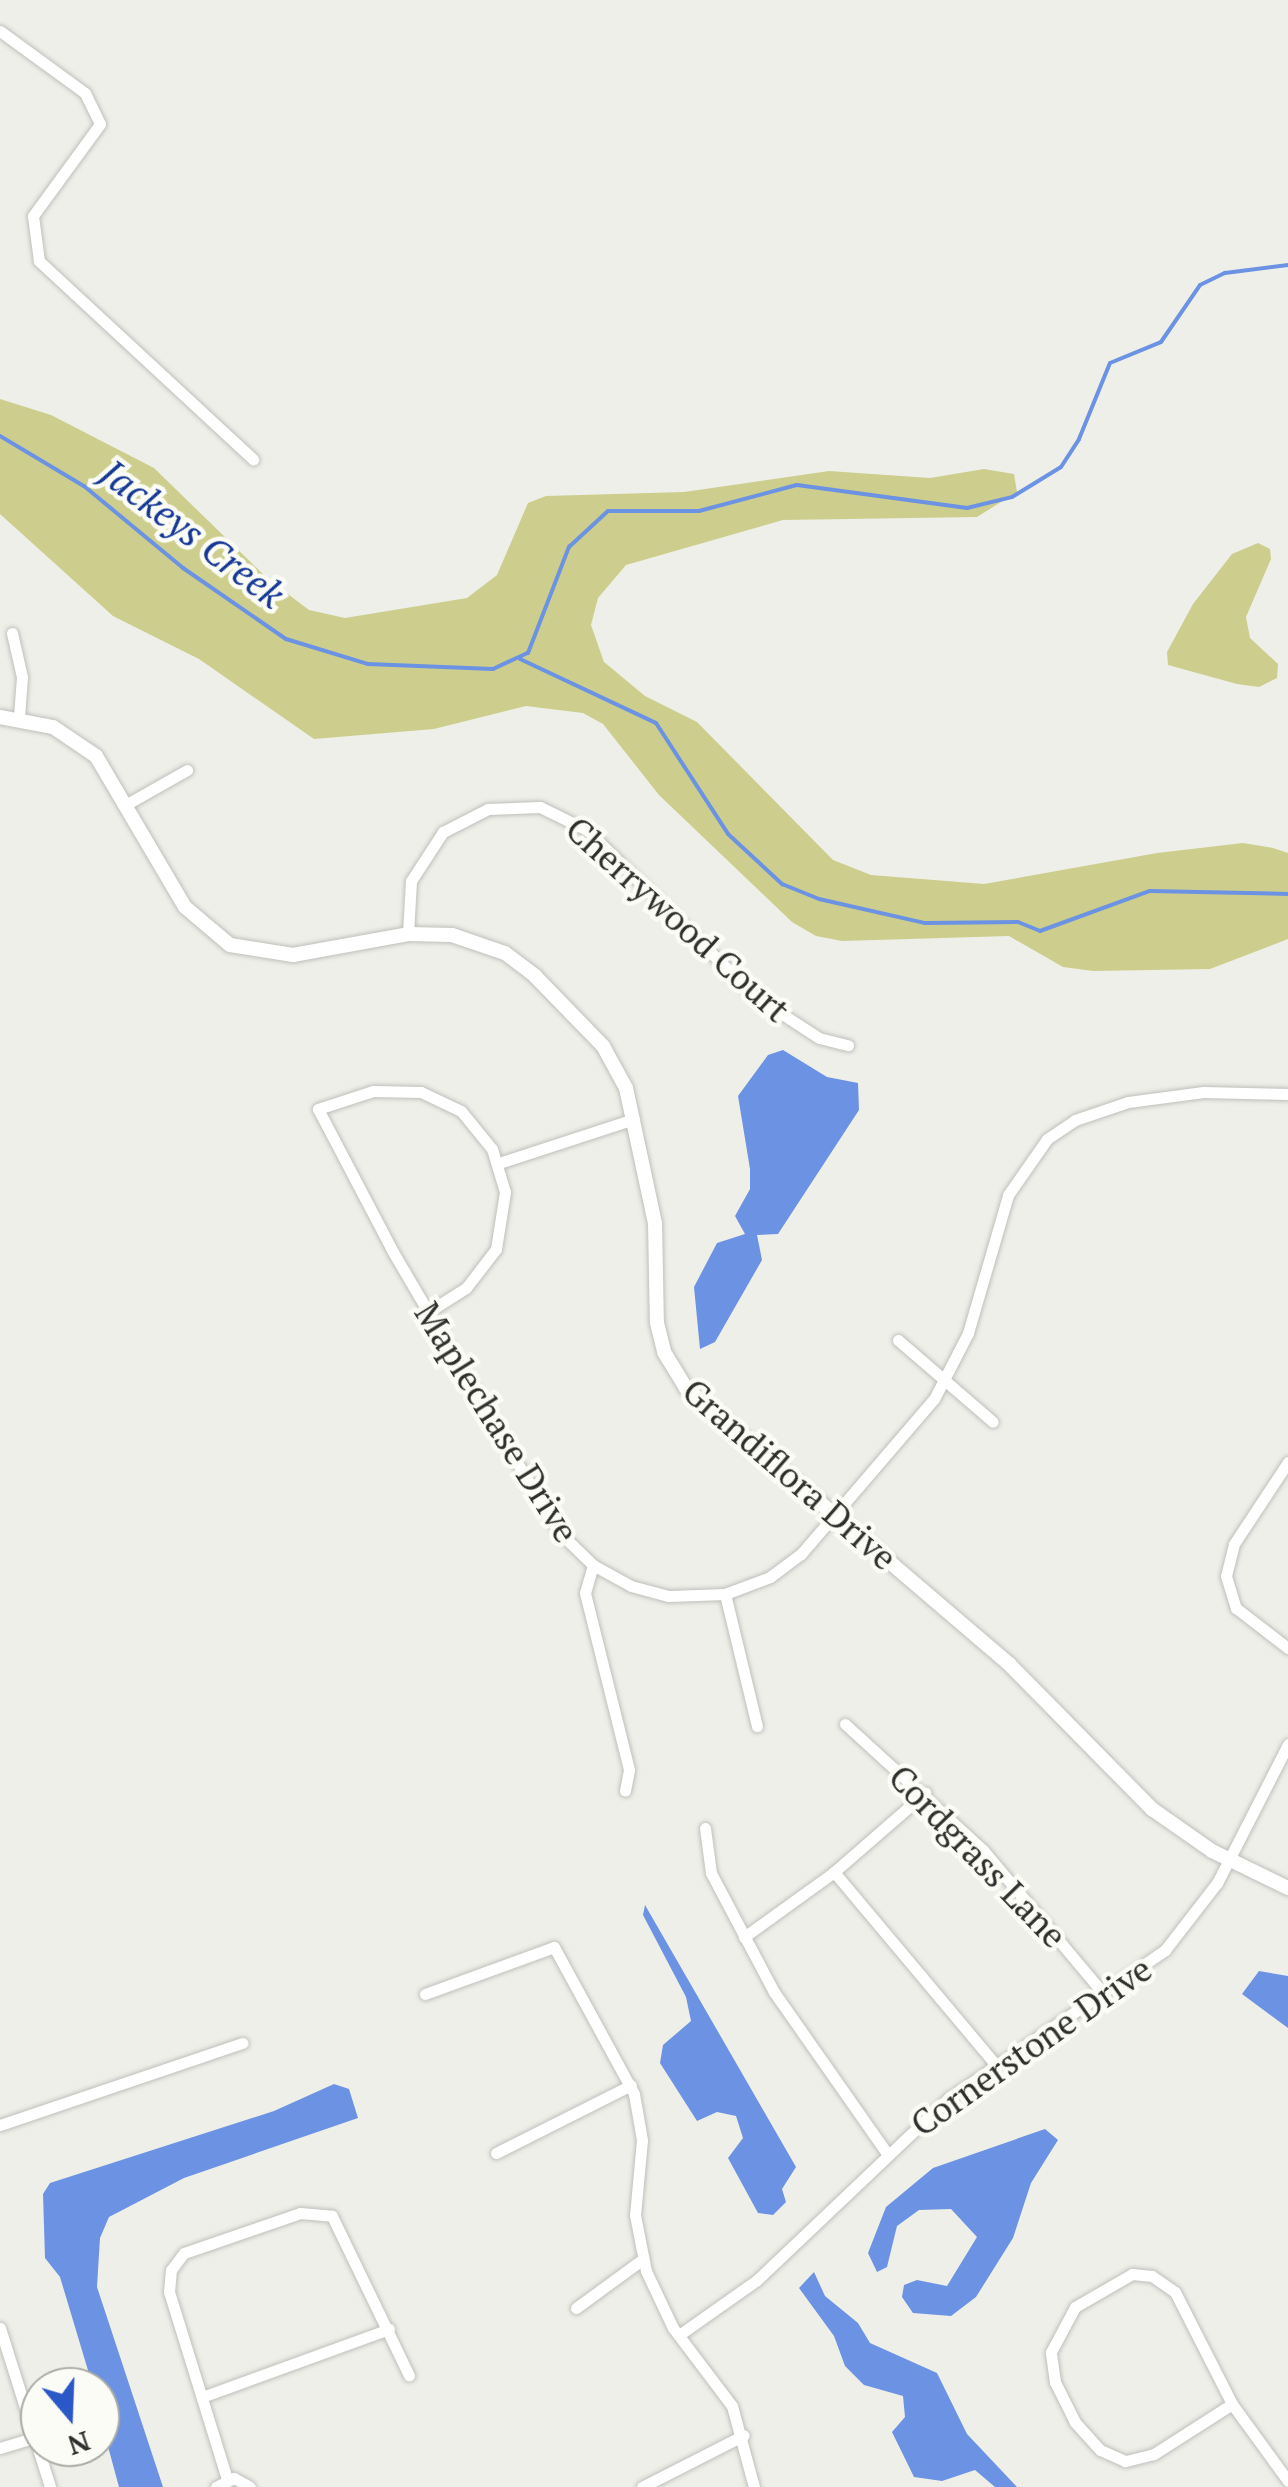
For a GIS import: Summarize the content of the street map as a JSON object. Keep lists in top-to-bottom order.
{
  "streets": {
    "street": [
      "Cherrywood Court",
      "Maplechase Drive",
      "Grandiflora Drive",
      "Cordgrass Lane",
      "Cornerstone Drive"
    ]
  },
  "crossings": [
    ["Cherrywood Court", "Grandiflora Drive"],
    ["Maplechase Drive", "Grandiflora Drive"],
    ["Grandiflora Drive", "Cornerstone Drive"],
    ["Cordgrass Lane", "Cornerstone Drive"]
  ],
  "water": ["Jackeys Creek"],
  "north": "bottom"
}
